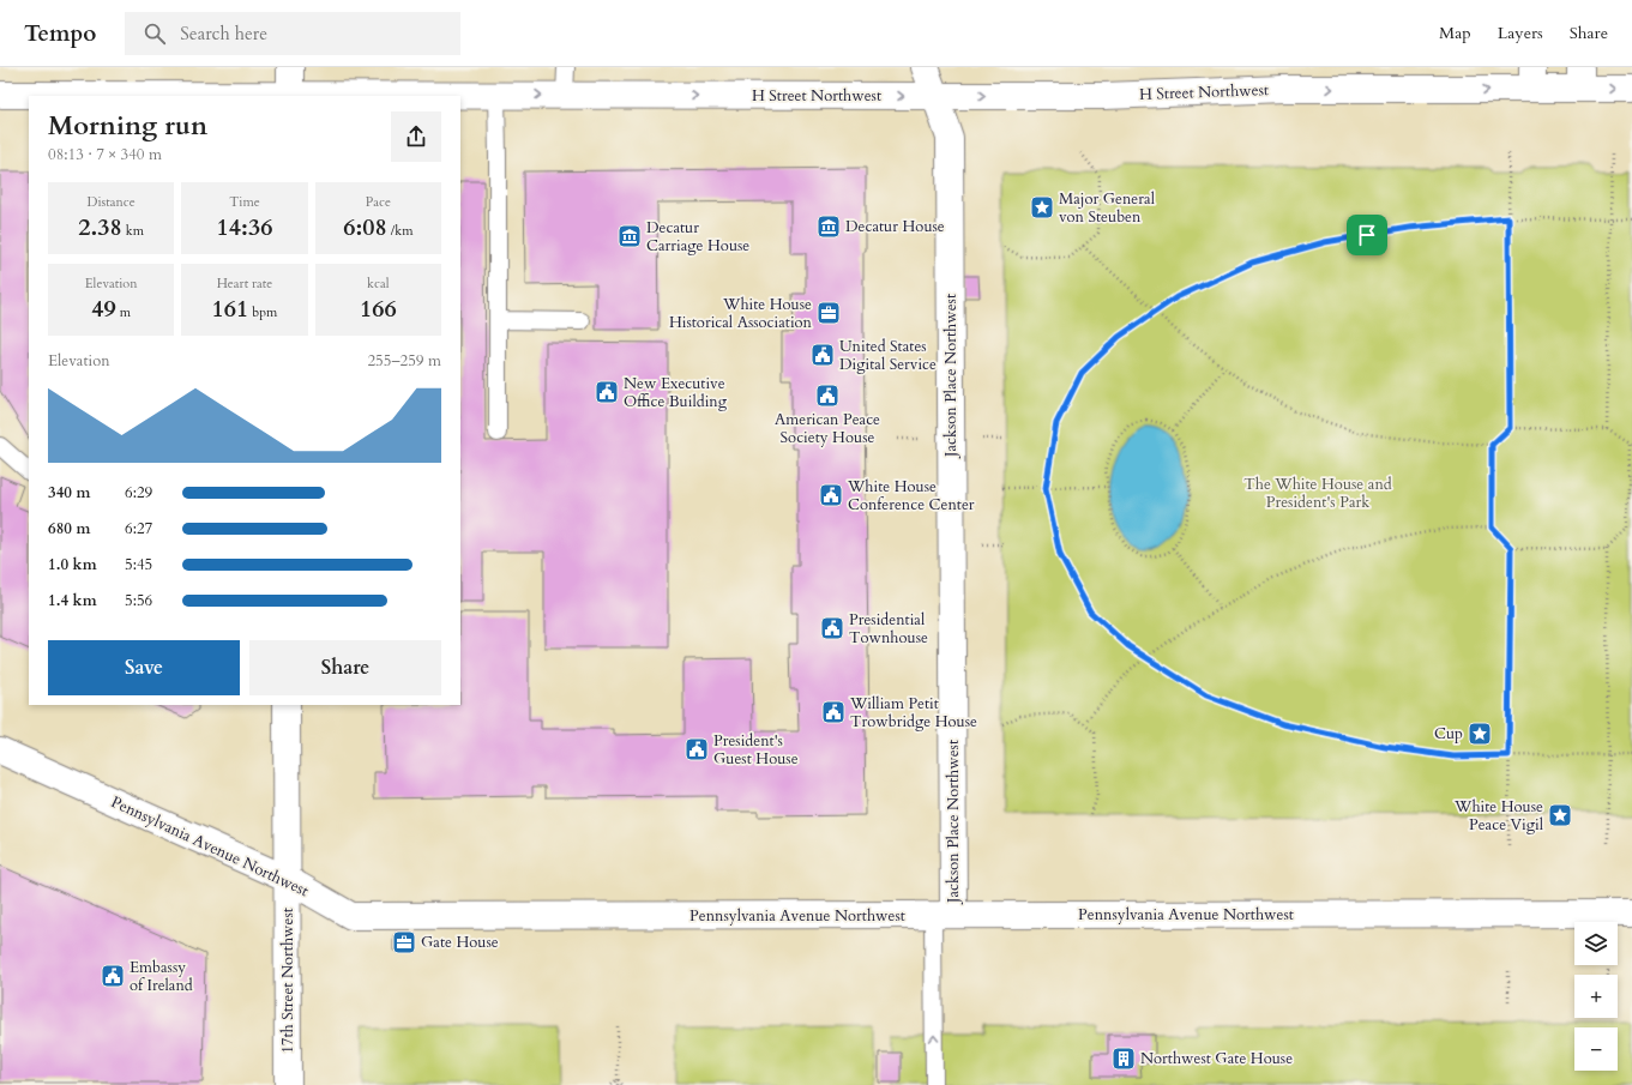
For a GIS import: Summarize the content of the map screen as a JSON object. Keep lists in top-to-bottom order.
{
  "streets": {
    "main road": [
      "H Street Northwest",
      "Jackson Place Northwest",
      "Pennsylvania Avenue Northwest",
      "17th Street Northwest"
    ]
  },
  "crossings": [
    ["H Street Northwest", "Jackson Place Northwest"],
    ["Jackson Place Northwest", "Pennsylvania Avenue Northwest"],
    ["Pennsylvania Avenue Northwest", "17th Street Northwest"]
  ],
  "one_way": ["H Street Northwest"],
  "parks": ["The White House and President's Park"],
  "places": {
    "place": ["Major General von Steuben", "Cup", "White House Peace Vigil"],
    "museum": ["Decatur House", "Decatur Carriage House"],
    "office": ["White House Historical Association", "Gate House"],
    "public building": [
      "United States Digital Service",
      "New Executive Office Building",
      "American Peace Society House",
      "White House Conference Center",
      "Presidential Townhouse",
      "William Petit Trowbridge House",
      "President's Guest House",
      "Embassy of Ireland"
    ],
    "building": ["Northwest Gate House"]
  },
  "page": {
    "header": "Tempo",
    "search": "Search here",
    "nav": ["Map", "Layers", "Share"],
    "heading": ["Morning run", "08:13 · 7 × 340 m"],
    "stats": [
      ["Distance", "2.38 km"],
      ["Time", "14:36"],
      ["Pace", "6:08 /km"],
      ["Elevation", "49 m"],
      ["Heart rate", "161 bpm"],
      ["kcal", "166"]
    ],
    "chart": ["Elevation", "255–259 m"],
    "list": [
      {
        "name": "340 m",
        "note": "6:29"
      },
      {
        "name": "680 m",
        "note": "6:27"
      },
      {
        "name": "1.0 km",
        "note": "5:45"
      },
      {
        "name": "1.4 km",
        "note": "5:56"
      }
    ],
    "buttons": ["Save", "Share"],
    "map_buttons": ["+", "−"]
  }
}
